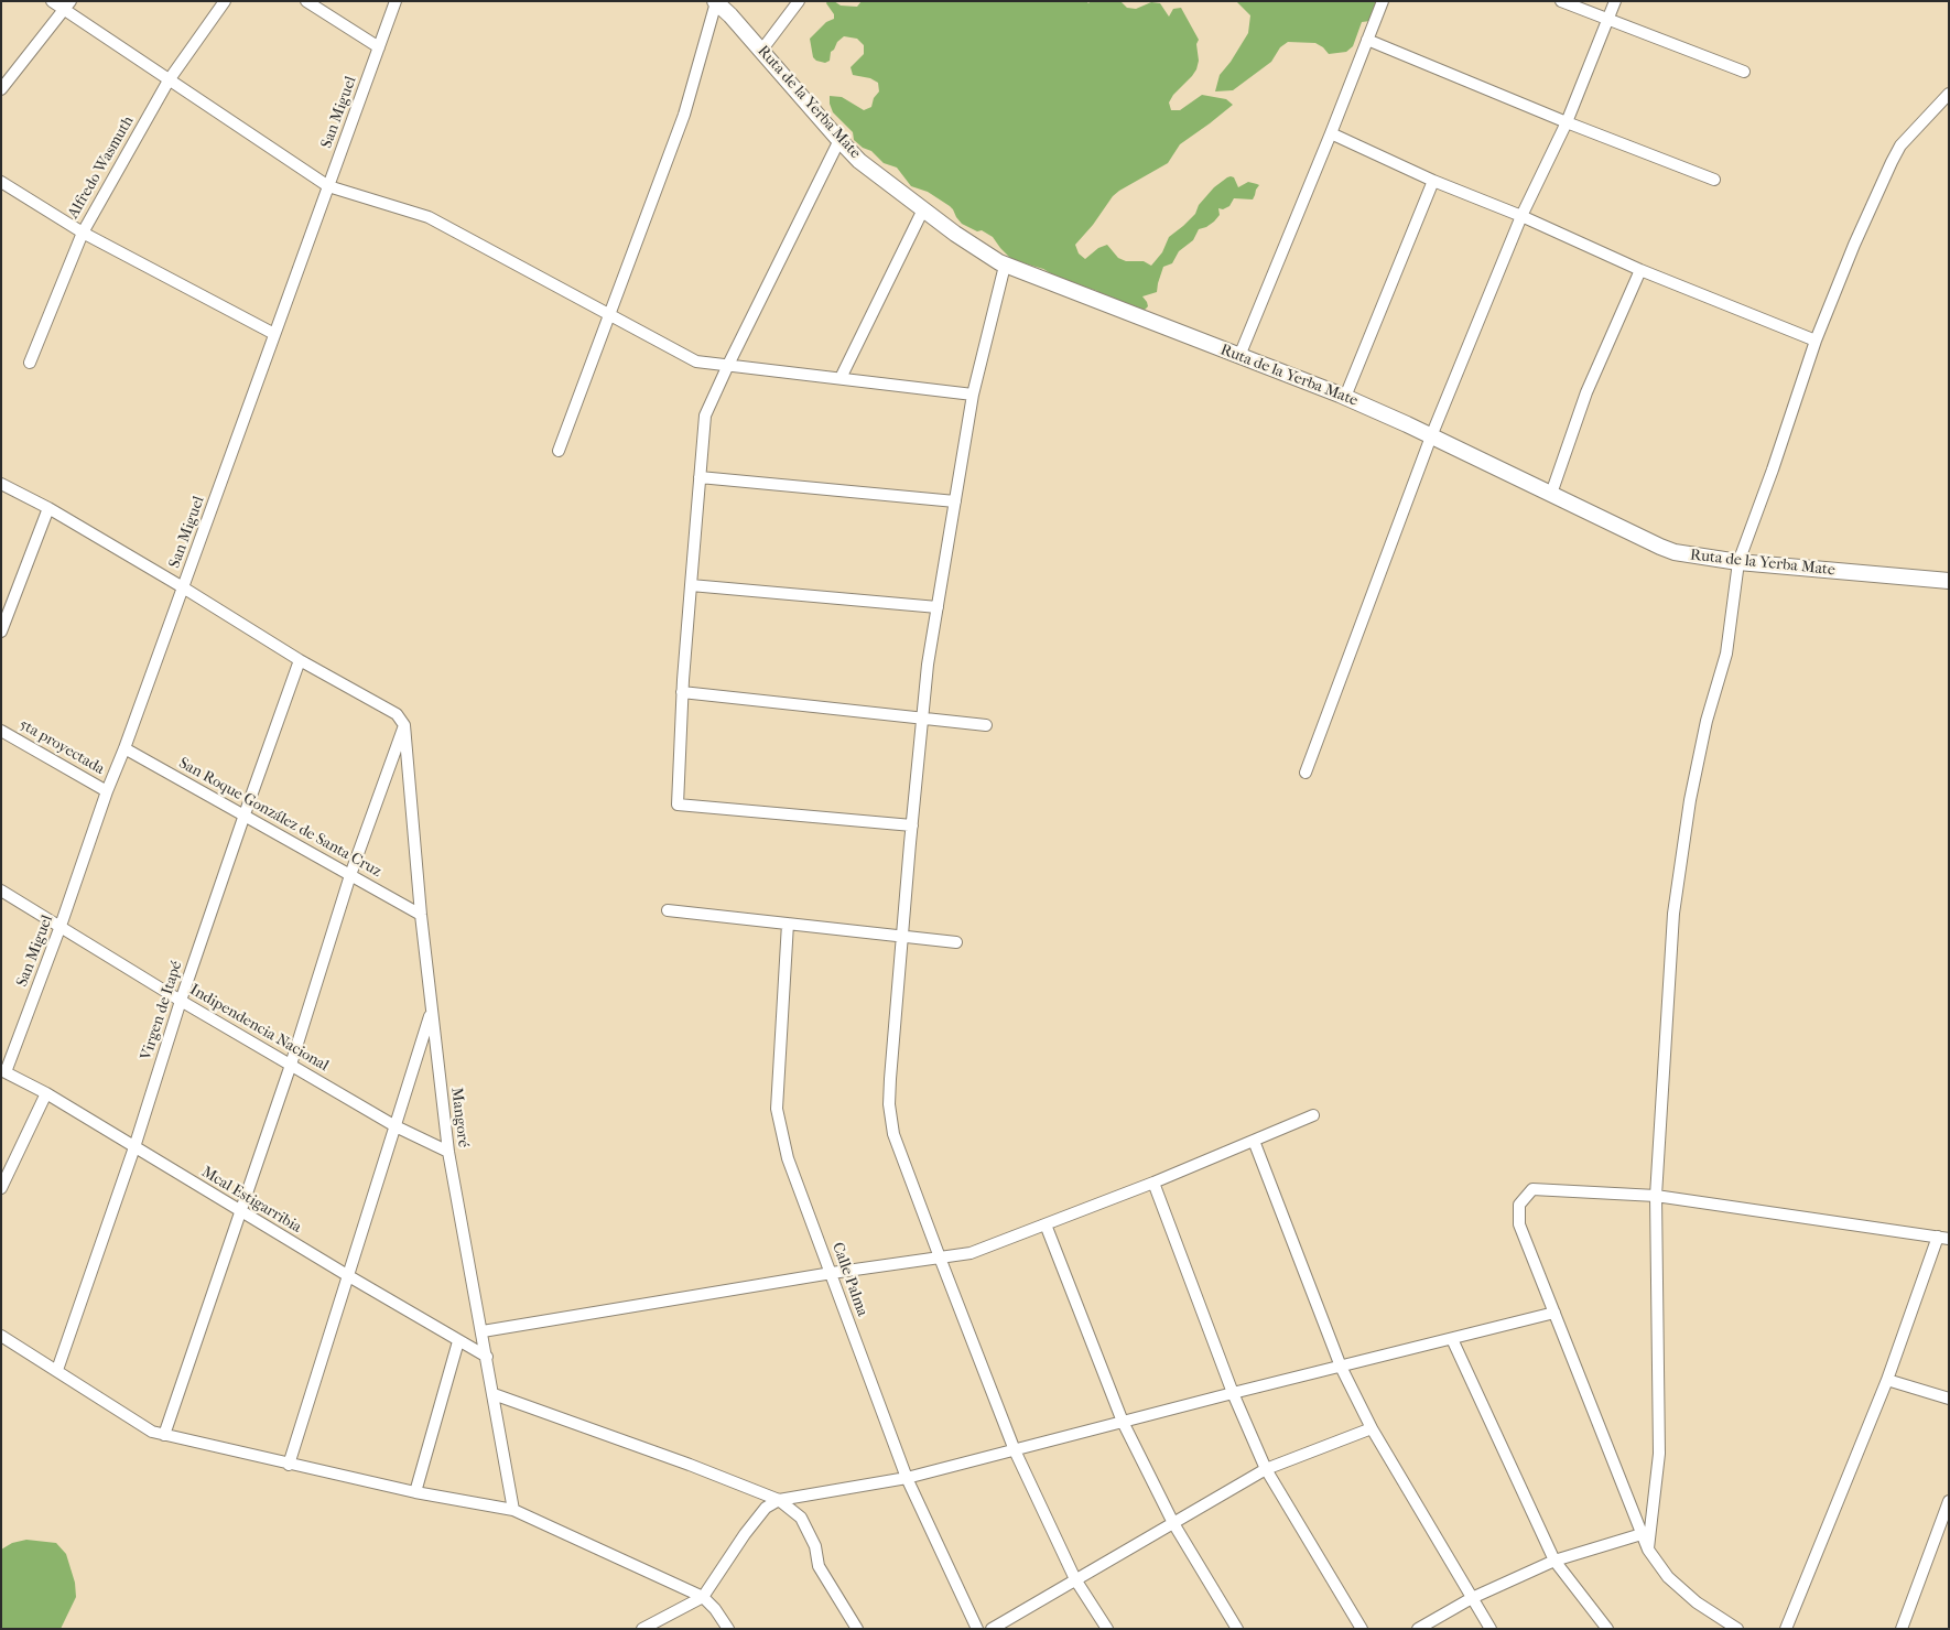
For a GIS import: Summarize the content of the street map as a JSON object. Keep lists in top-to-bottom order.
{
  "streets": {
    "main road": ["Ruta de la Yerba Mate"],
    "street": [
      "San Miguel",
      "Alfredo Wasmuth",
      "5ta proyectada",
      "San Roque González de Santa Cruz",
      "Virgen de Itapé",
      "Indipendencia Nacional",
      "Mangoré",
      "Mcal Estigarribia",
      "Calle Palma"
    ]
  },
  "crossings": [
    ["San Miguel", "5ta proyectada"],
    ["San Miguel", "San Roque González de Santa Cruz"],
    ["San Miguel", "Indipendencia Nacional"],
    ["San Miguel", "Mcal Estigarribia"],
    ["San Roque González de Santa Cruz", "Virgen de Itapé"],
    ["San Roque González de Santa Cruz", "Mangoré"],
    ["Virgen de Itapé", "Indipendencia Nacional"],
    ["Virgen de Itapé", "Mcal Estigarribia"],
    ["Indipendencia Nacional", "Mangoré"],
    ["Mangoré", "Mcal Estigarribia"]
  ]
}
